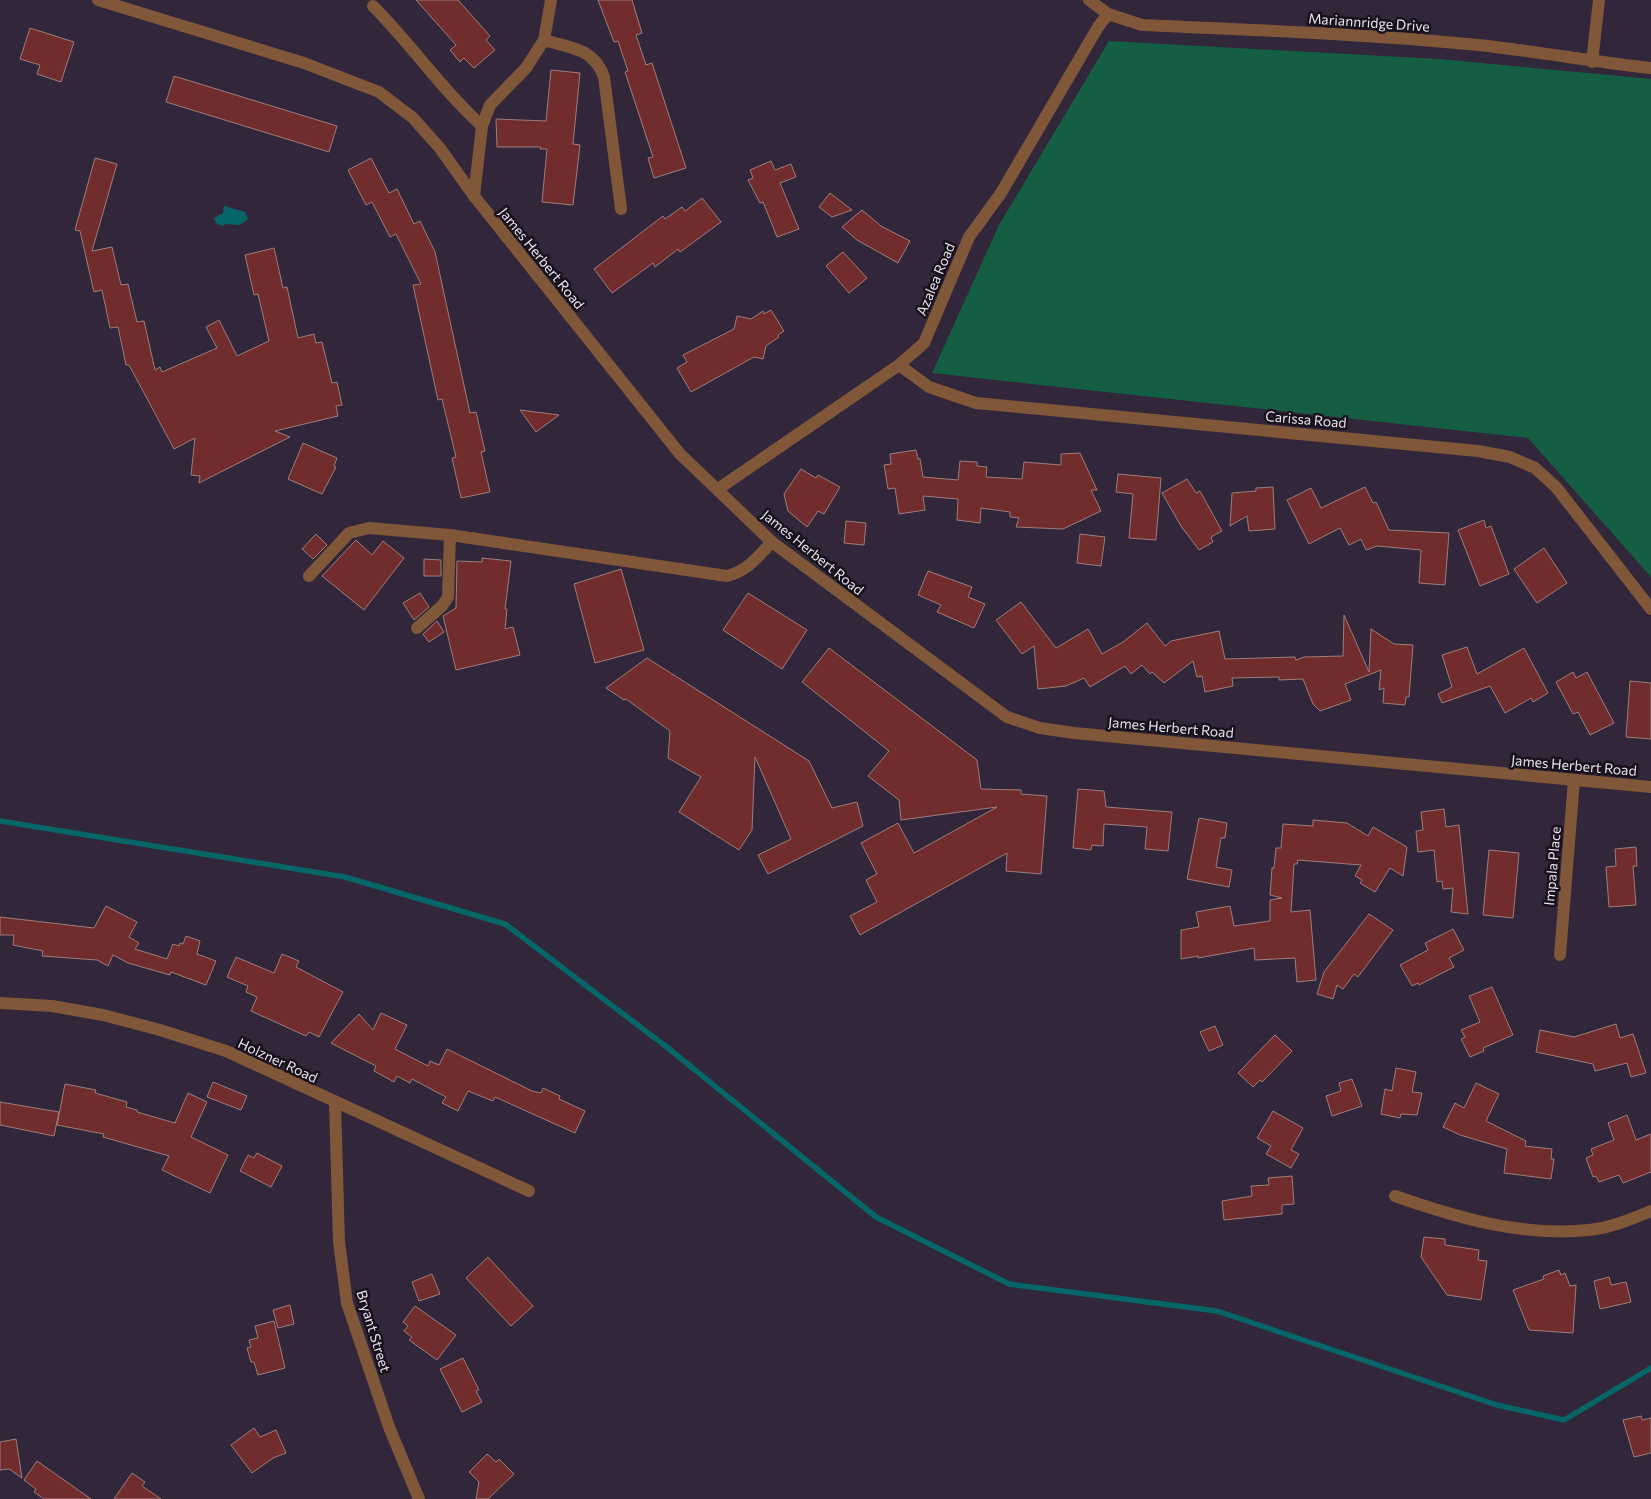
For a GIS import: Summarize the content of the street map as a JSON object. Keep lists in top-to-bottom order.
{
  "streets": {
    "street": [
      "Mariannridge Drive",
      "James Herbert Road",
      "Azalea Road",
      "Carissa Road",
      "Impala Place",
      "Holzner Road",
      "Bryant Street"
    ]
  },
  "crossings": [
    ["Mariannridge Drive", "Azalea Road"],
    ["James Herbert Road", "Azalea Road"],
    ["James Herbert Road", "Impala Place"],
    ["Azalea Road", "Carissa Road"],
    ["Holzner Road", "Bryant Street"]
  ]
}
